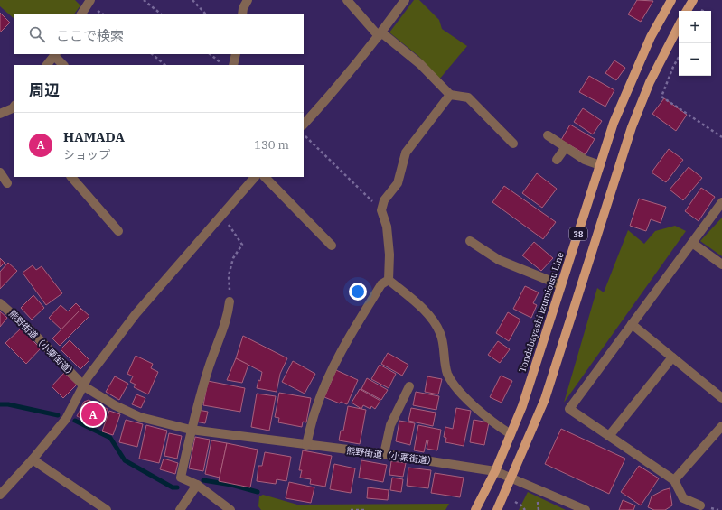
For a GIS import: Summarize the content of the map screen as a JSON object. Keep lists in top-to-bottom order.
{
  "streets": {
    "main road": ["38", "Tondabayashi Izumiotsu Line"],
    "street": ["熊野街道（小栗街道）"]
  },
  "crossings": [
    ["38", "熊野街道（小栗街道）"],
    ["Tondabayashi Izumiotsu Line", "熊野街道（小栗街道）"]
  ],
  "page": {
    "map_buttons": ["+", "−"],
    "search": "ここで検索",
    "heading": "周辺",
    "list": [
      {
        "mark": "A",
        "name": "HAMADA",
        "note": "ショップ",
        "value": "130 m"
      }
    ],
    "pins": "A"
  }
}
